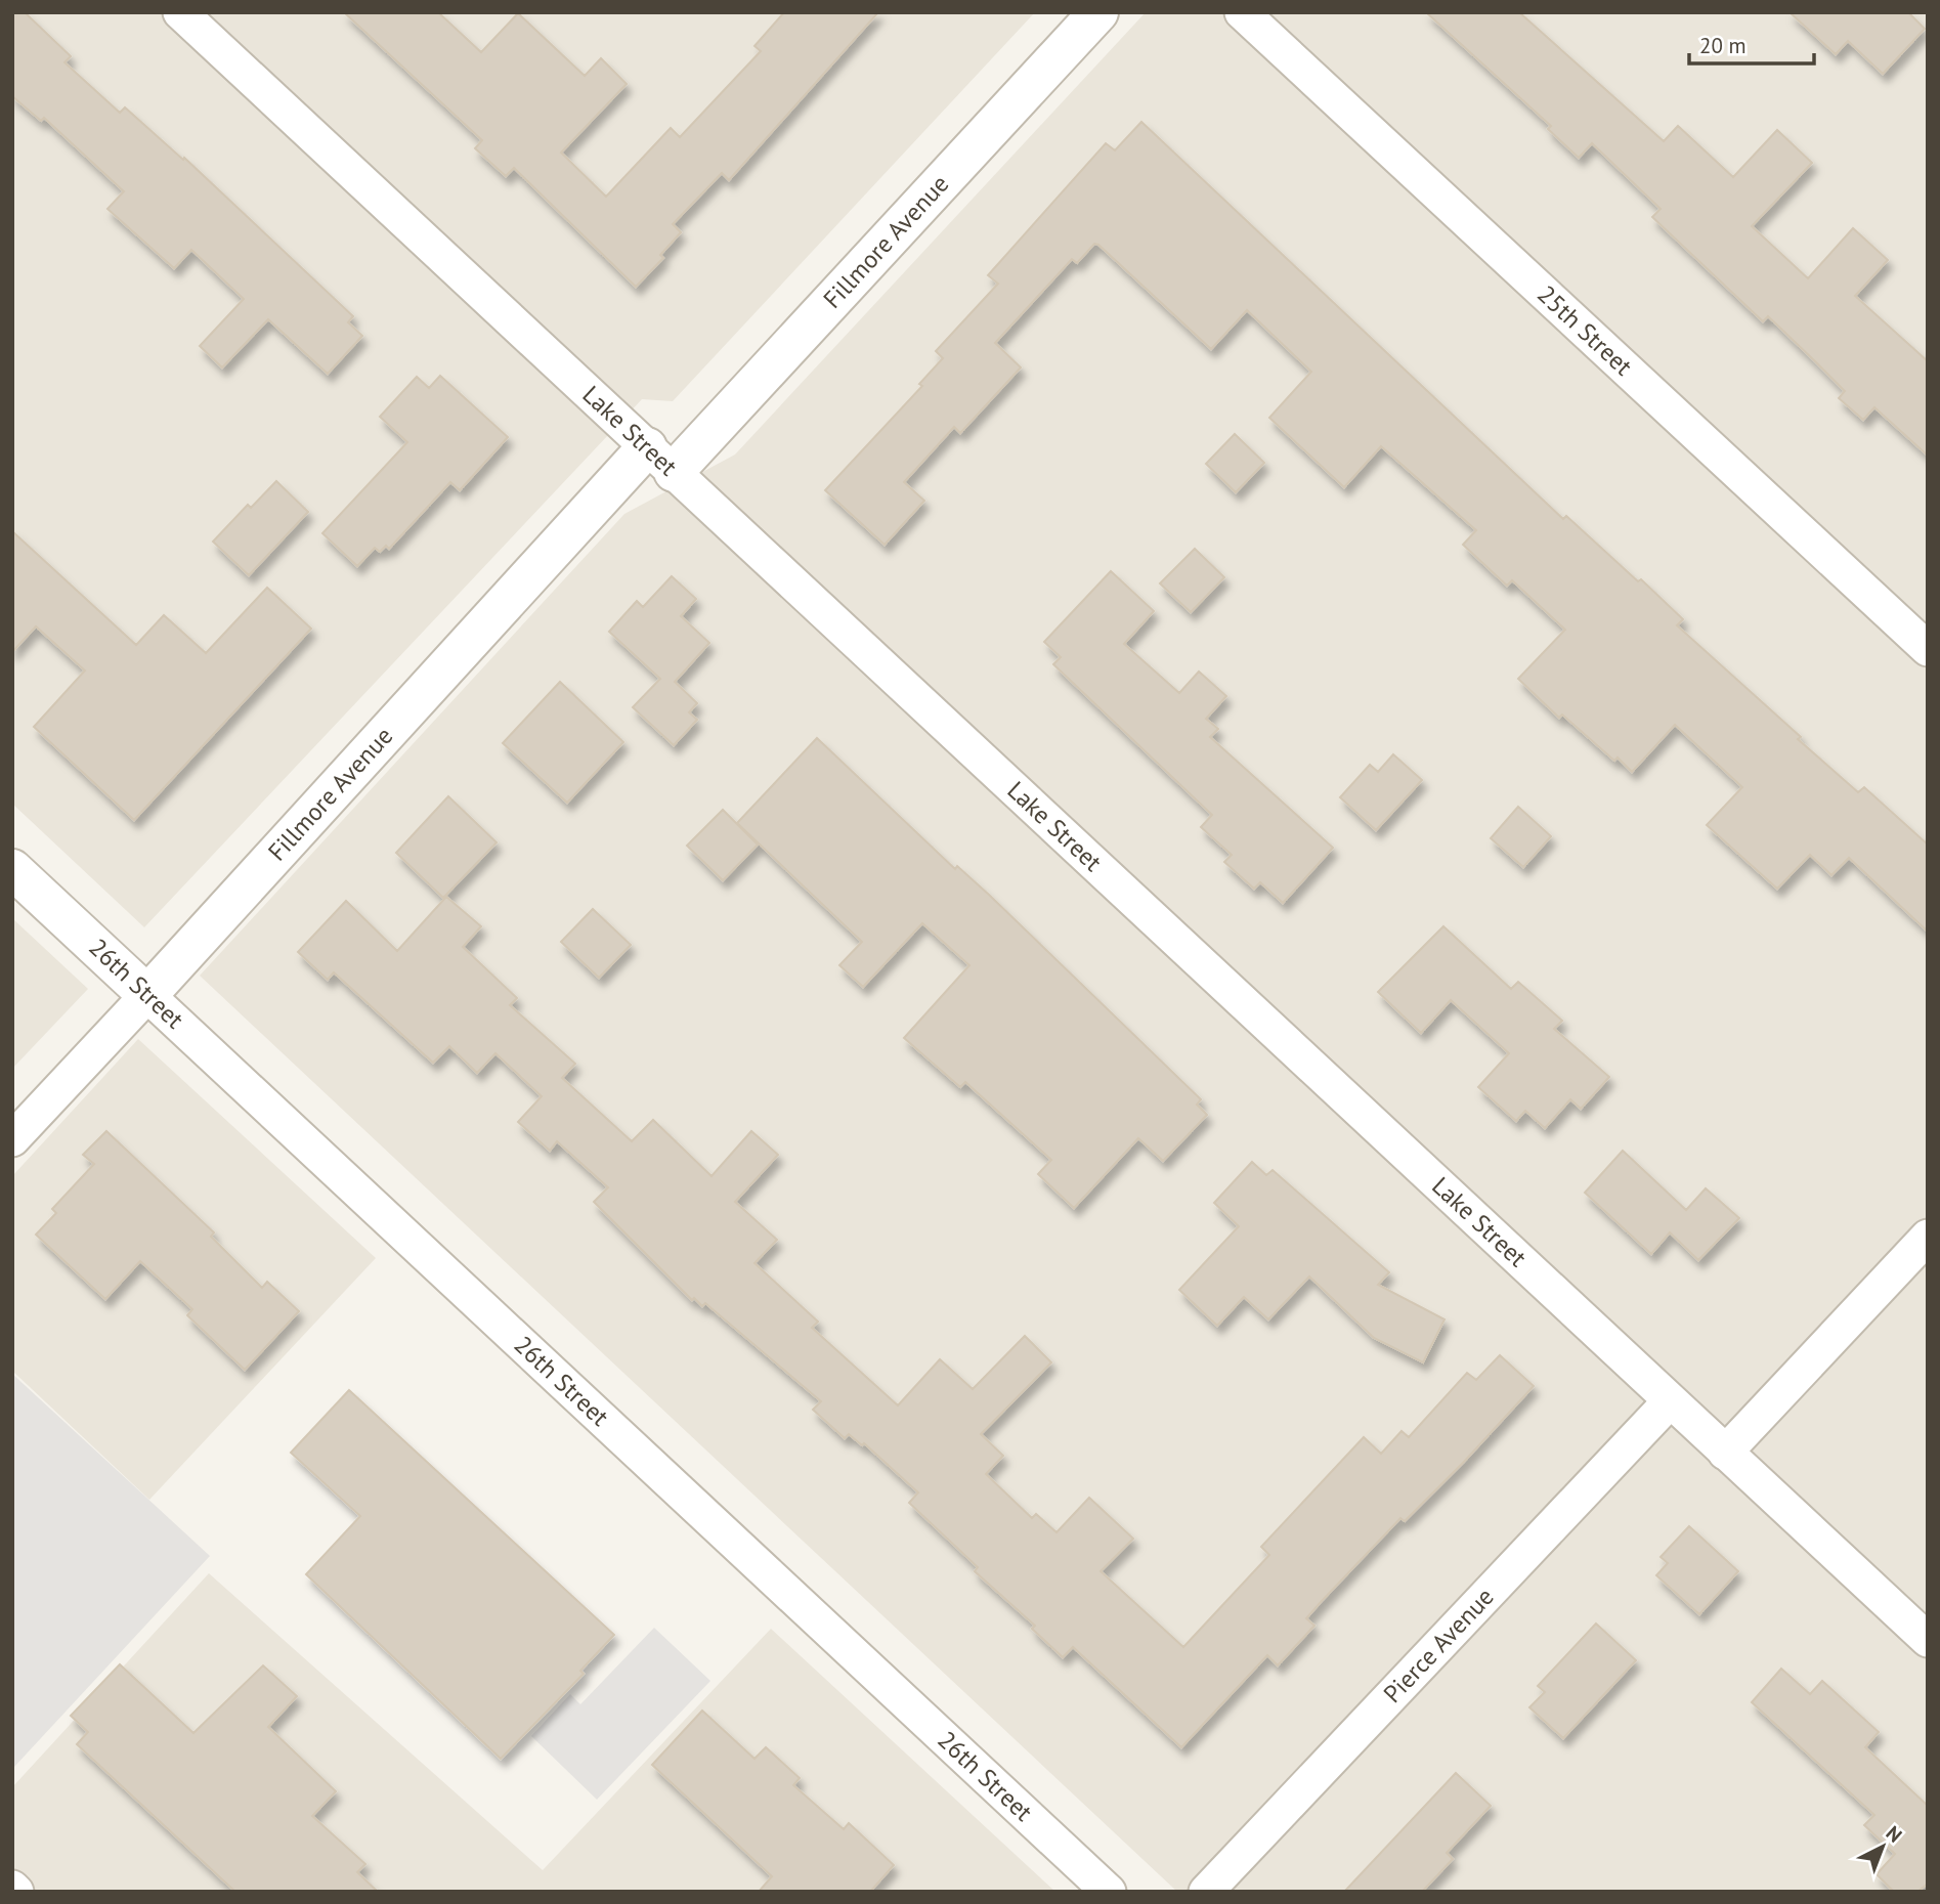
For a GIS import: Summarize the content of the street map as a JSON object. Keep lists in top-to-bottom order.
{
  "streets": {
    "street": [
      "Fillmore Avenue",
      "25th Street",
      "Lake Street",
      "26th Street",
      "Pierce Avenue"
    ]
  },
  "crossings": [
    ["Fillmore Avenue", "Lake Street"],
    ["Fillmore Avenue", "26th Street"],
    ["Lake Street", "Pierce Avenue"]
  ],
  "scale_bar": "20 m",
  "north": "top right"
}
